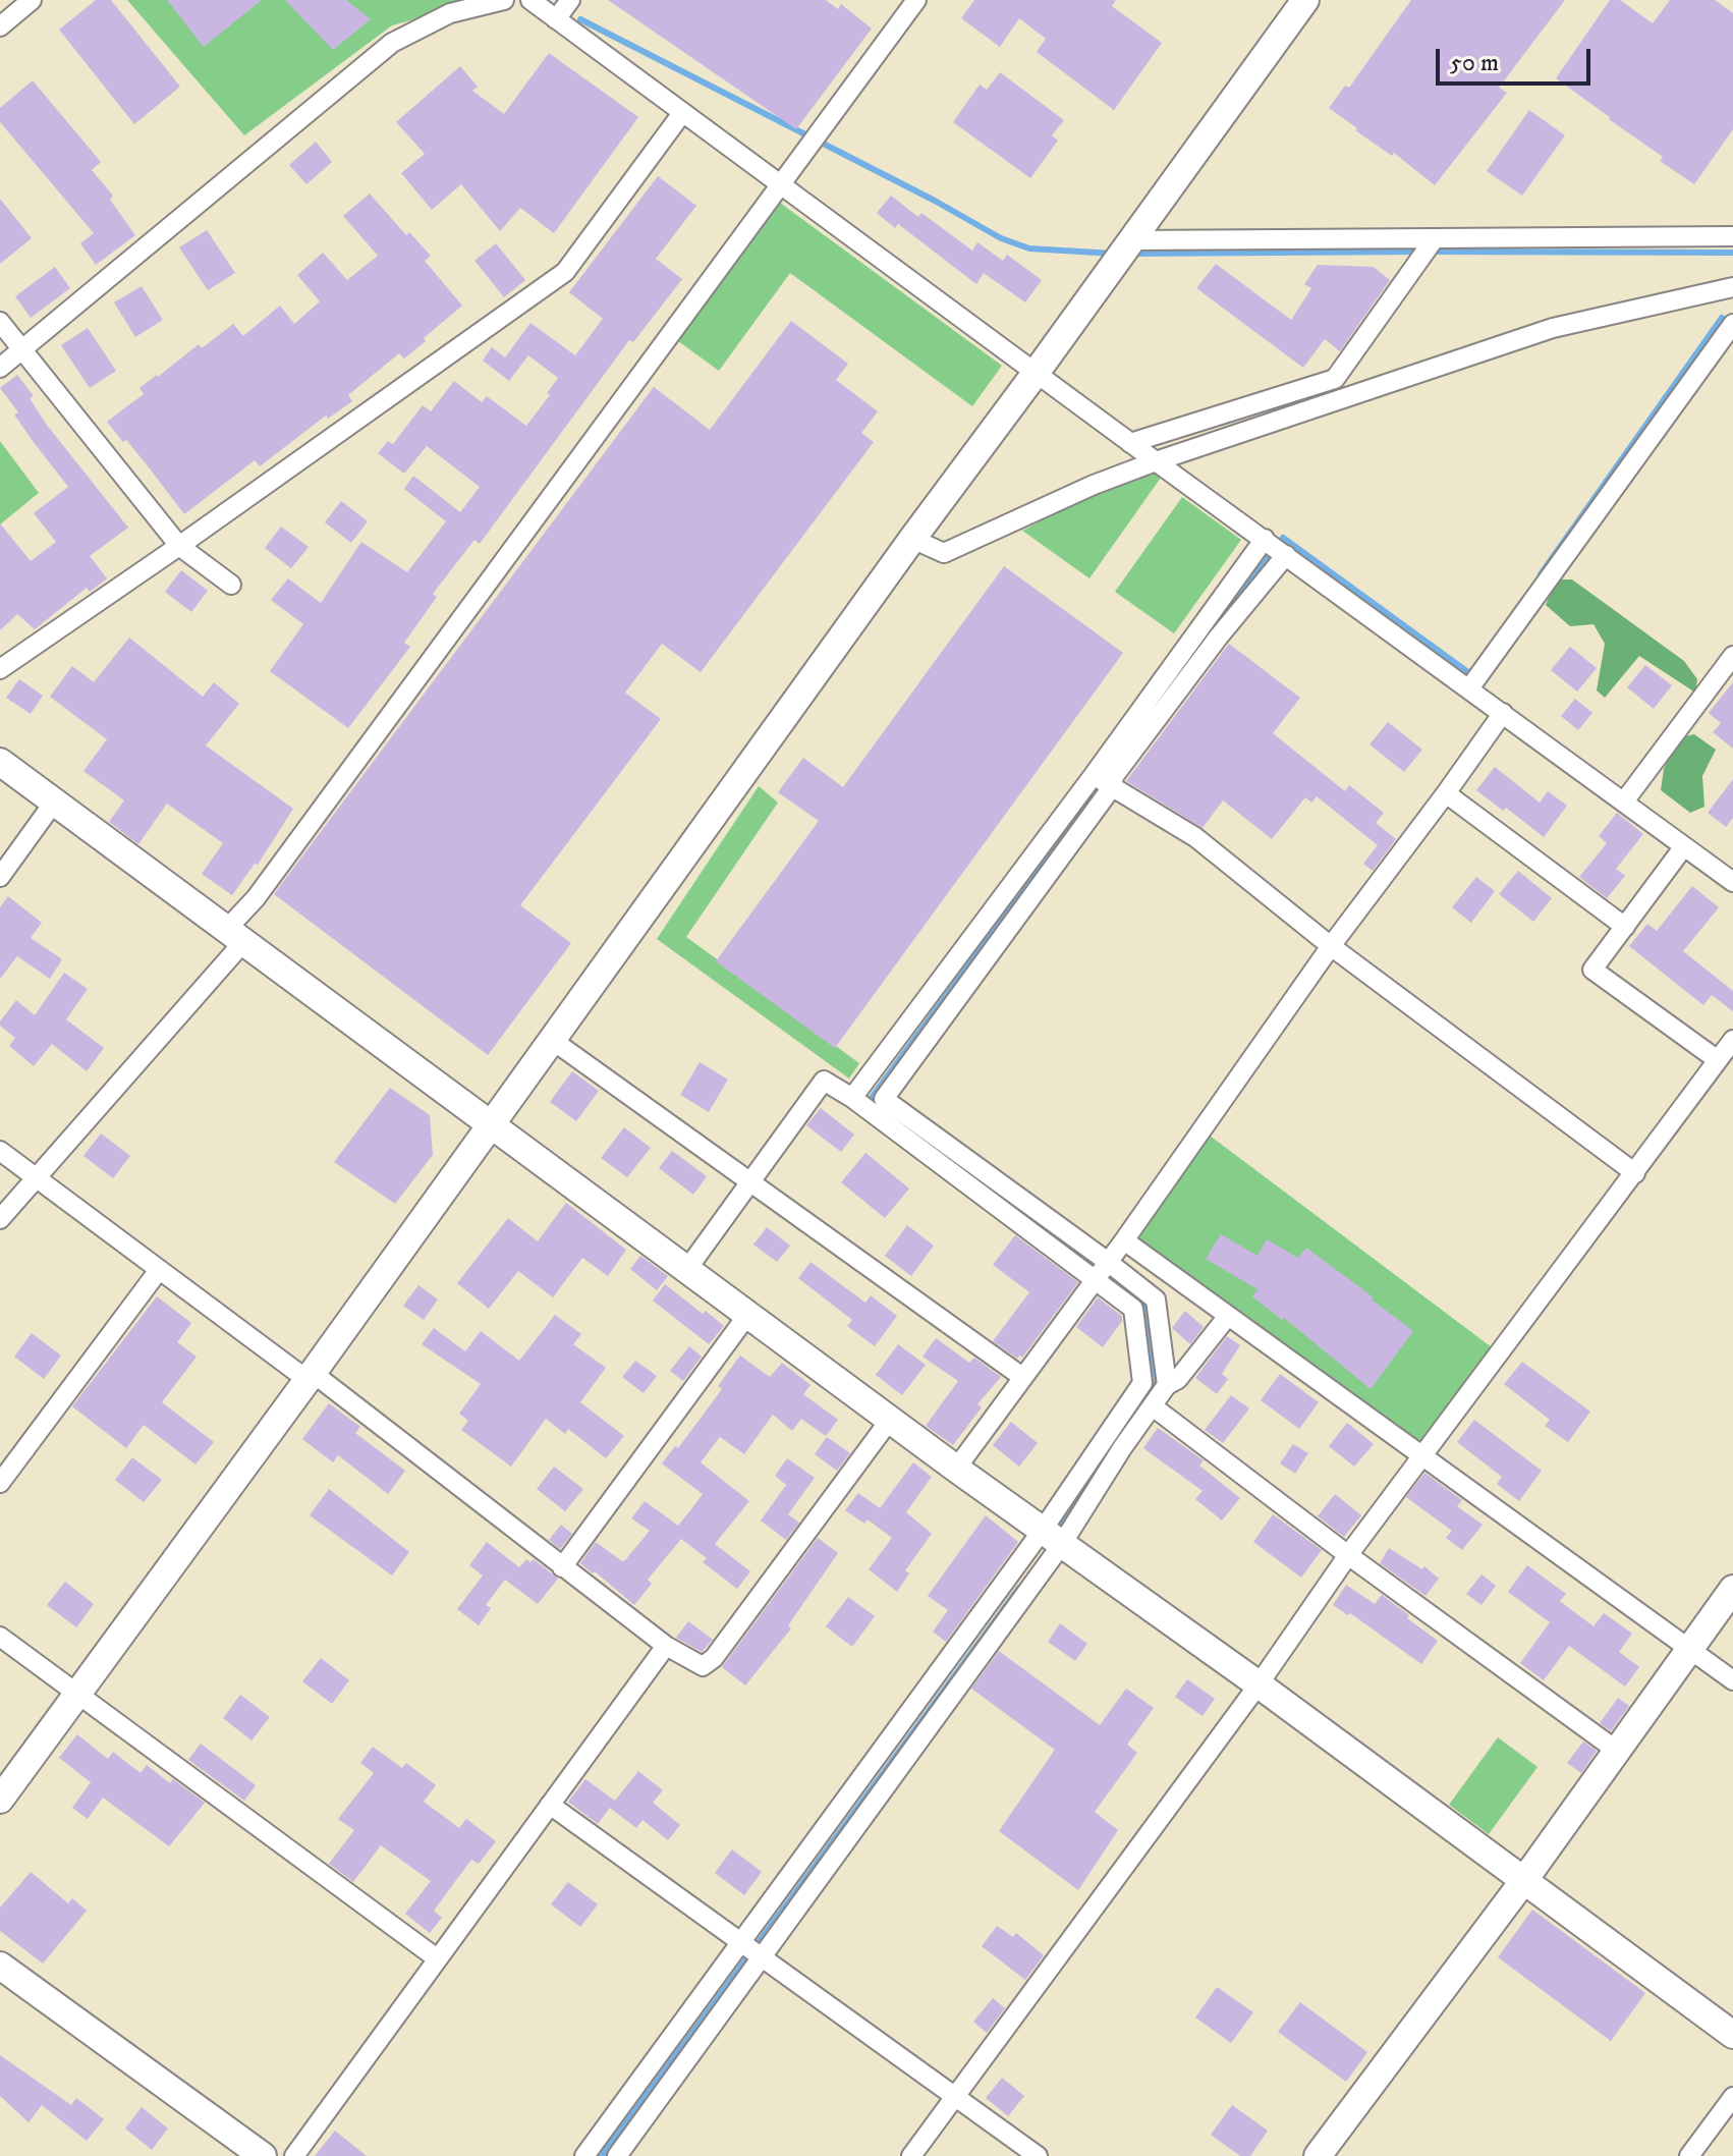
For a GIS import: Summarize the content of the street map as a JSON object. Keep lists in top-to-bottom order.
{
  "scale_bar": "50 m"
}
